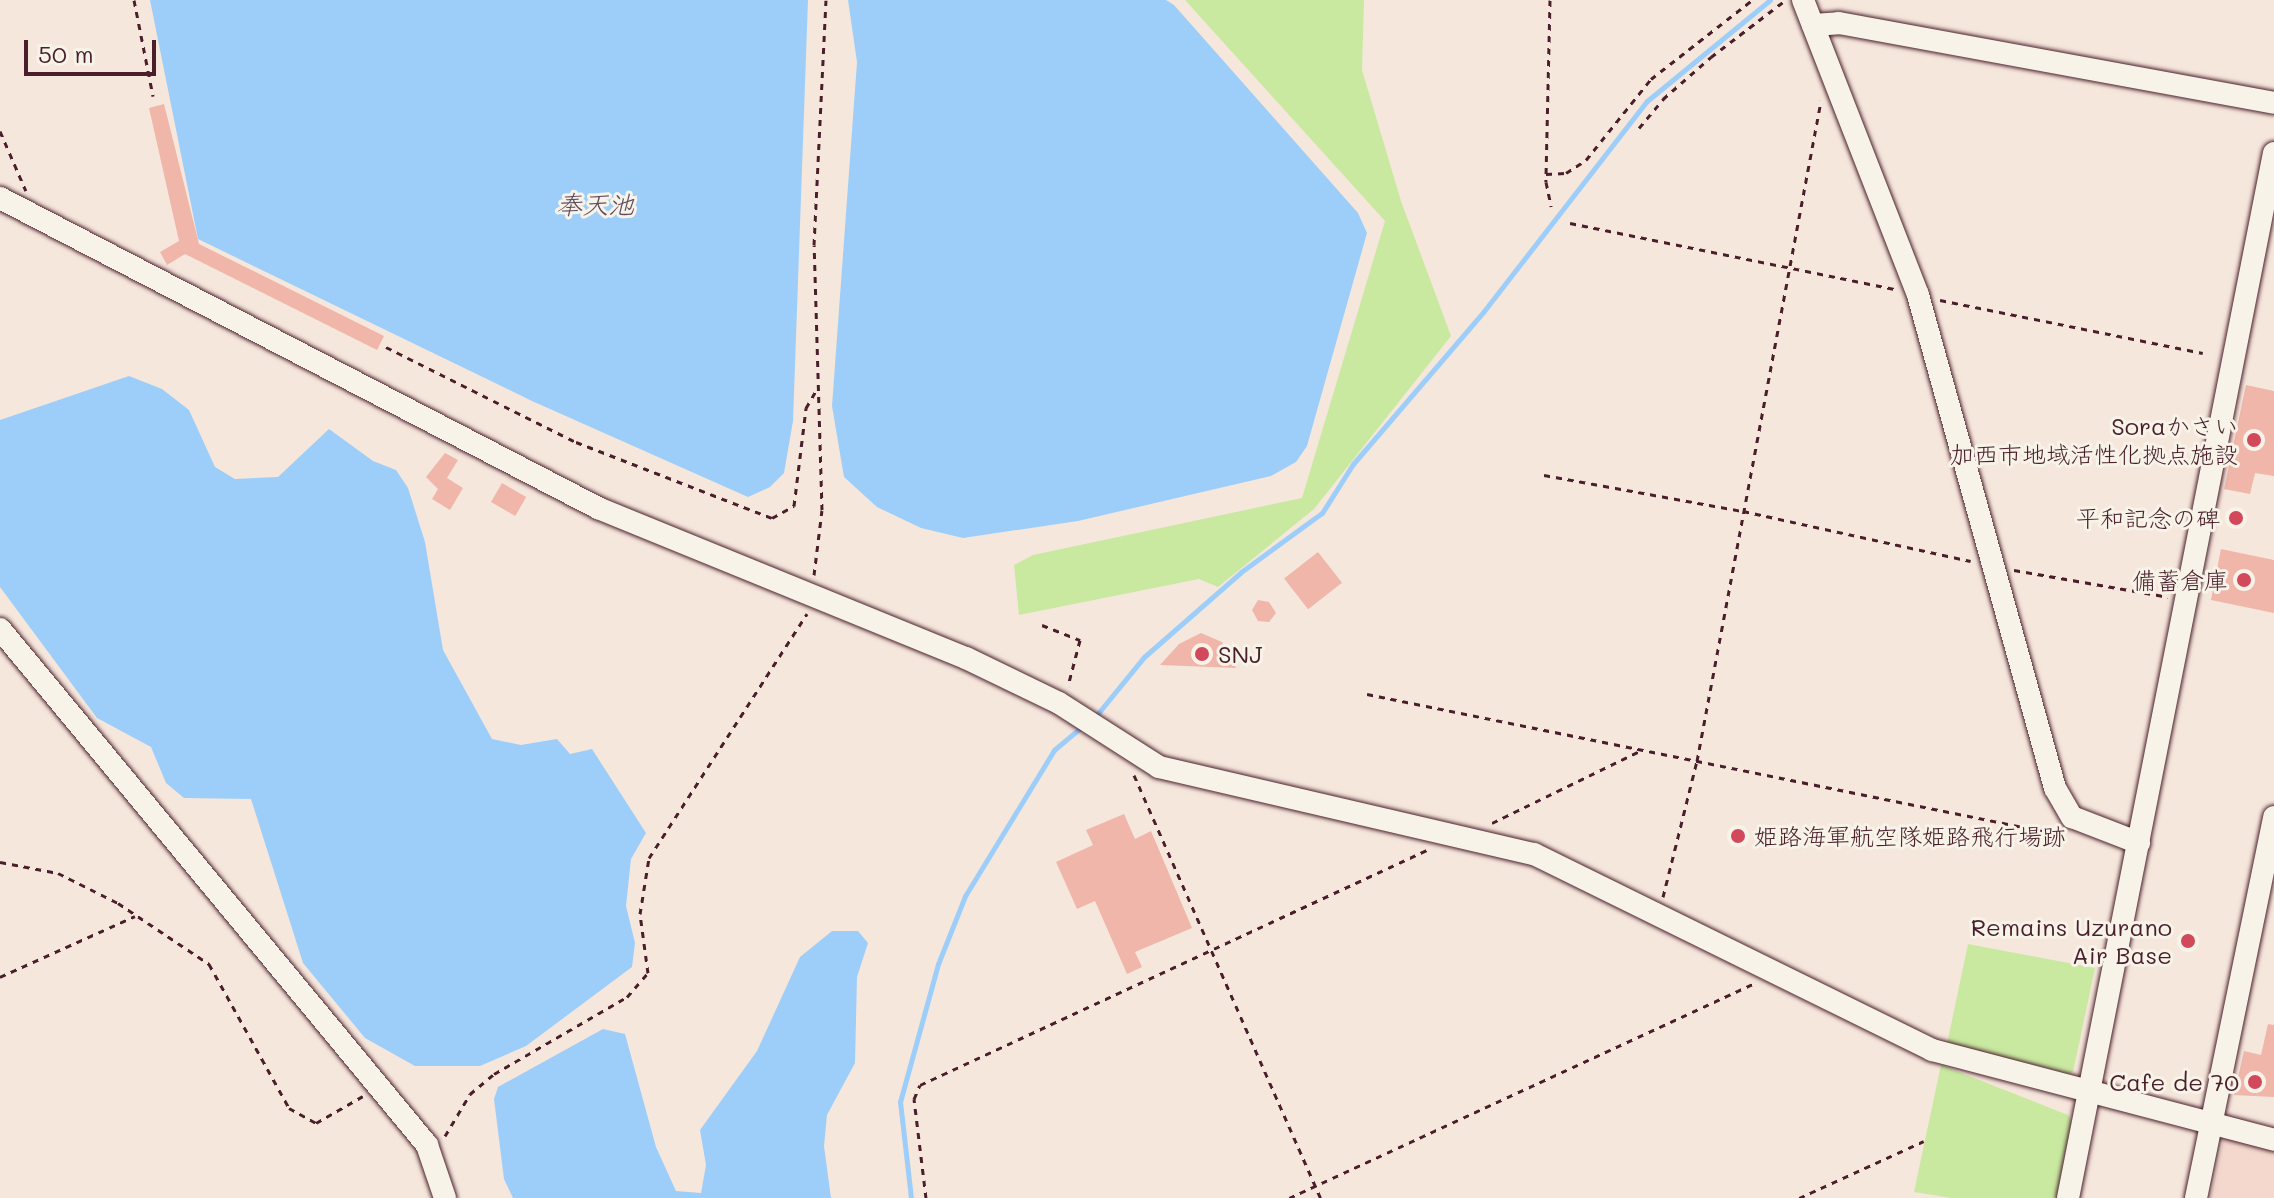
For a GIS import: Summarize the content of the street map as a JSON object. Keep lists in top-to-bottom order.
{
  "water": ["奉天池"],
  "places": [
    "Soraかさい 加西市地域活性化拠点施設",
    "平和記念の碑",
    "備蓄倉庫",
    "SNJ",
    "姫路海軍航空隊姫路飛行場跡",
    "Remains Uzurano Air Base",
    "Cafe de 70"
  ],
  "scale_bar": "50 m"
}
